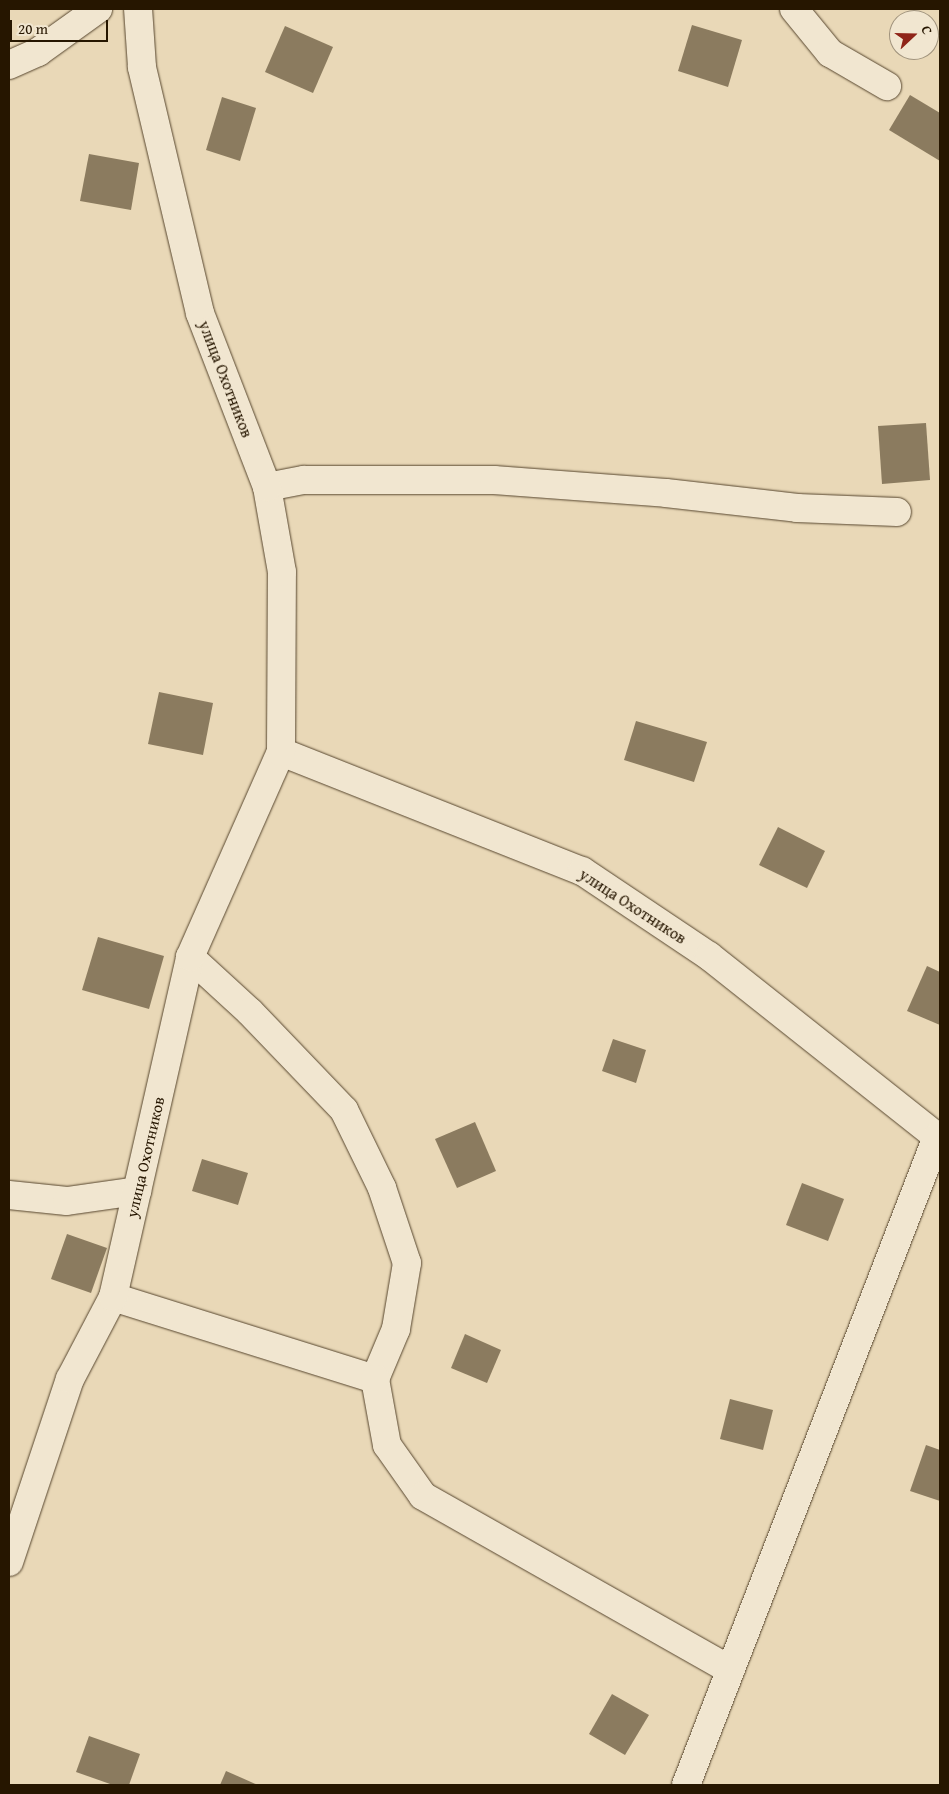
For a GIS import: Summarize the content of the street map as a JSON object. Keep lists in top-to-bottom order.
{
  "streets": {
    "street": ["улица Охотников"]
  },
  "scale_bar": "20 m",
  "north": "right"
}
